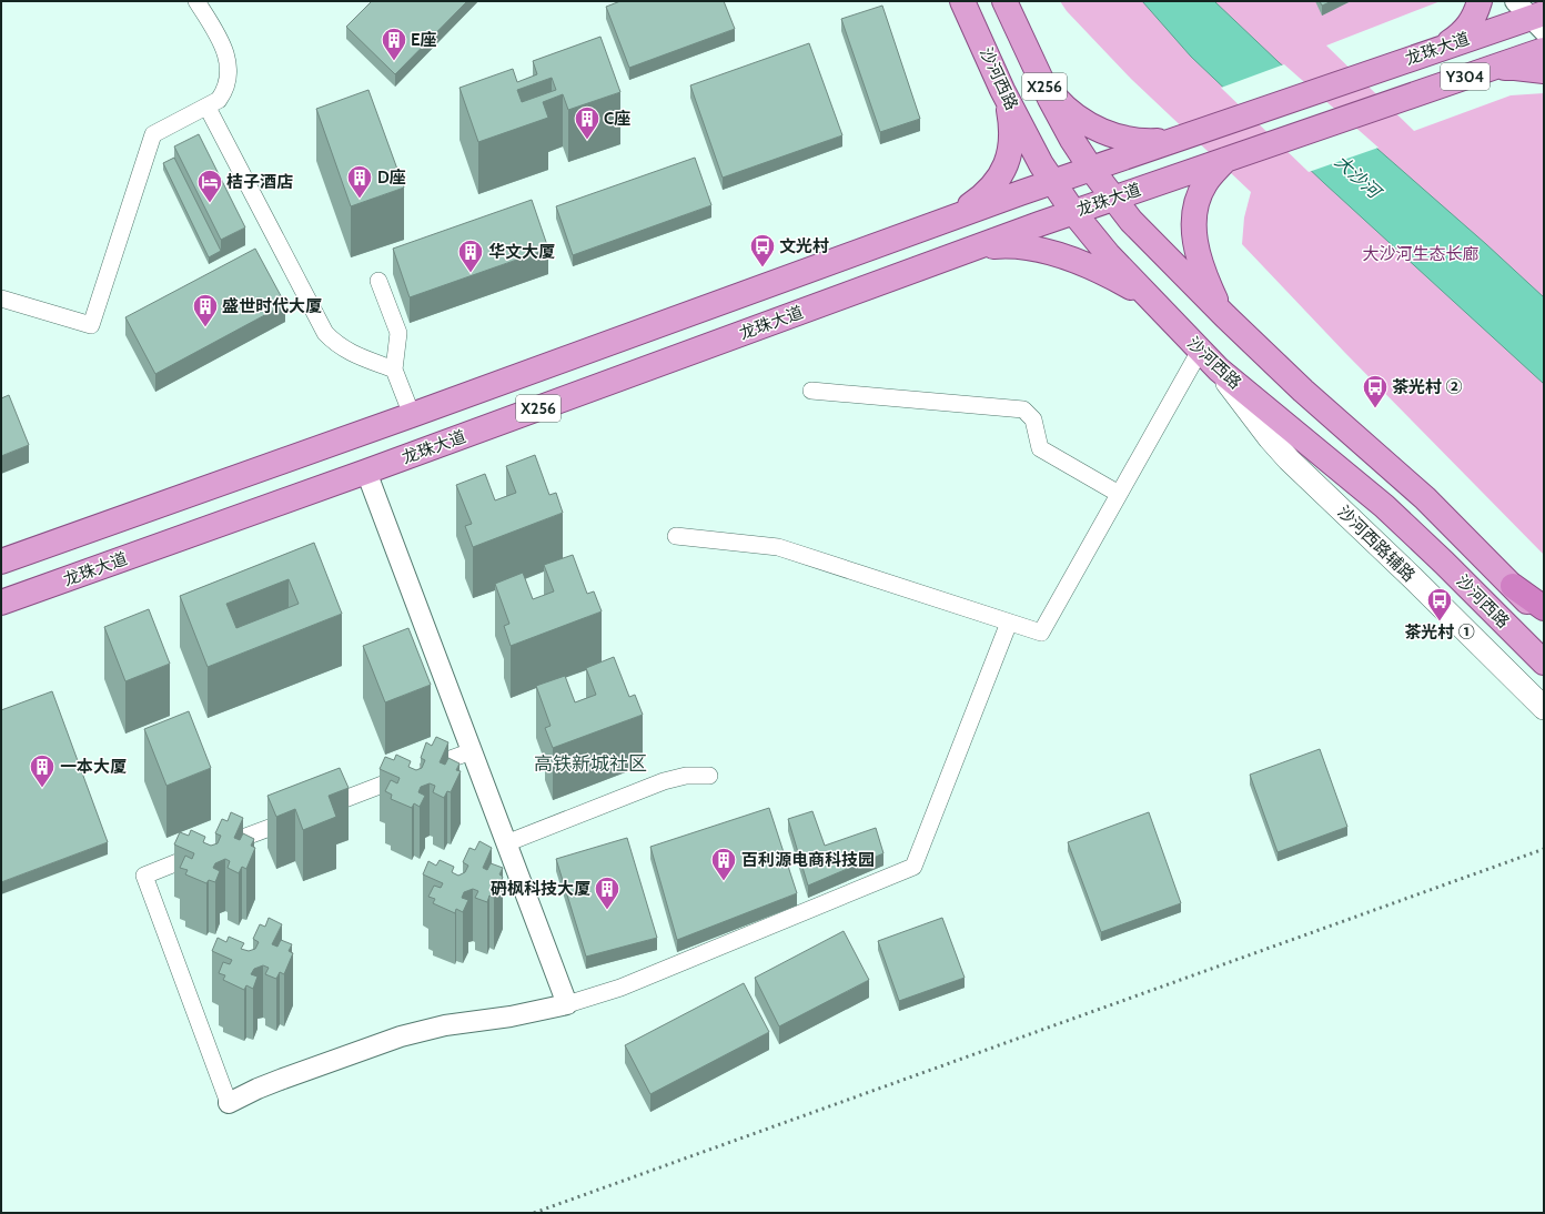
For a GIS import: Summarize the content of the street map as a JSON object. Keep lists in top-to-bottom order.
{
  "streets": {
    "main road": [
      "龙珠大道",
      "Y304",
      "沙河西路",
      "X256",
      "沙河西路辅路"
    ]
  },
  "crossings": [
    ["龙珠大道", "沙河西路"],
    ["龙珠大道", "X256"],
    ["沙河西路", "X256"],
    ["沙河西路", "沙河西路辅路"]
  ],
  "districts": ["高铁新城社区"],
  "water": ["大沙河"],
  "parks": ["大沙河生态长廊"],
  "places": {
    "building": [
      "E座",
      "C座",
      "D座",
      "华文大厦",
      "盛世时代大厦",
      "一本大厦",
      "百利源电商科技园",
      "砃枫科技大厦"
    ],
    "hotel": ["桔子酒店"],
    "bus stop": ["文光村", "茶光村 ②", "茶光村 ①"]
  }
}
